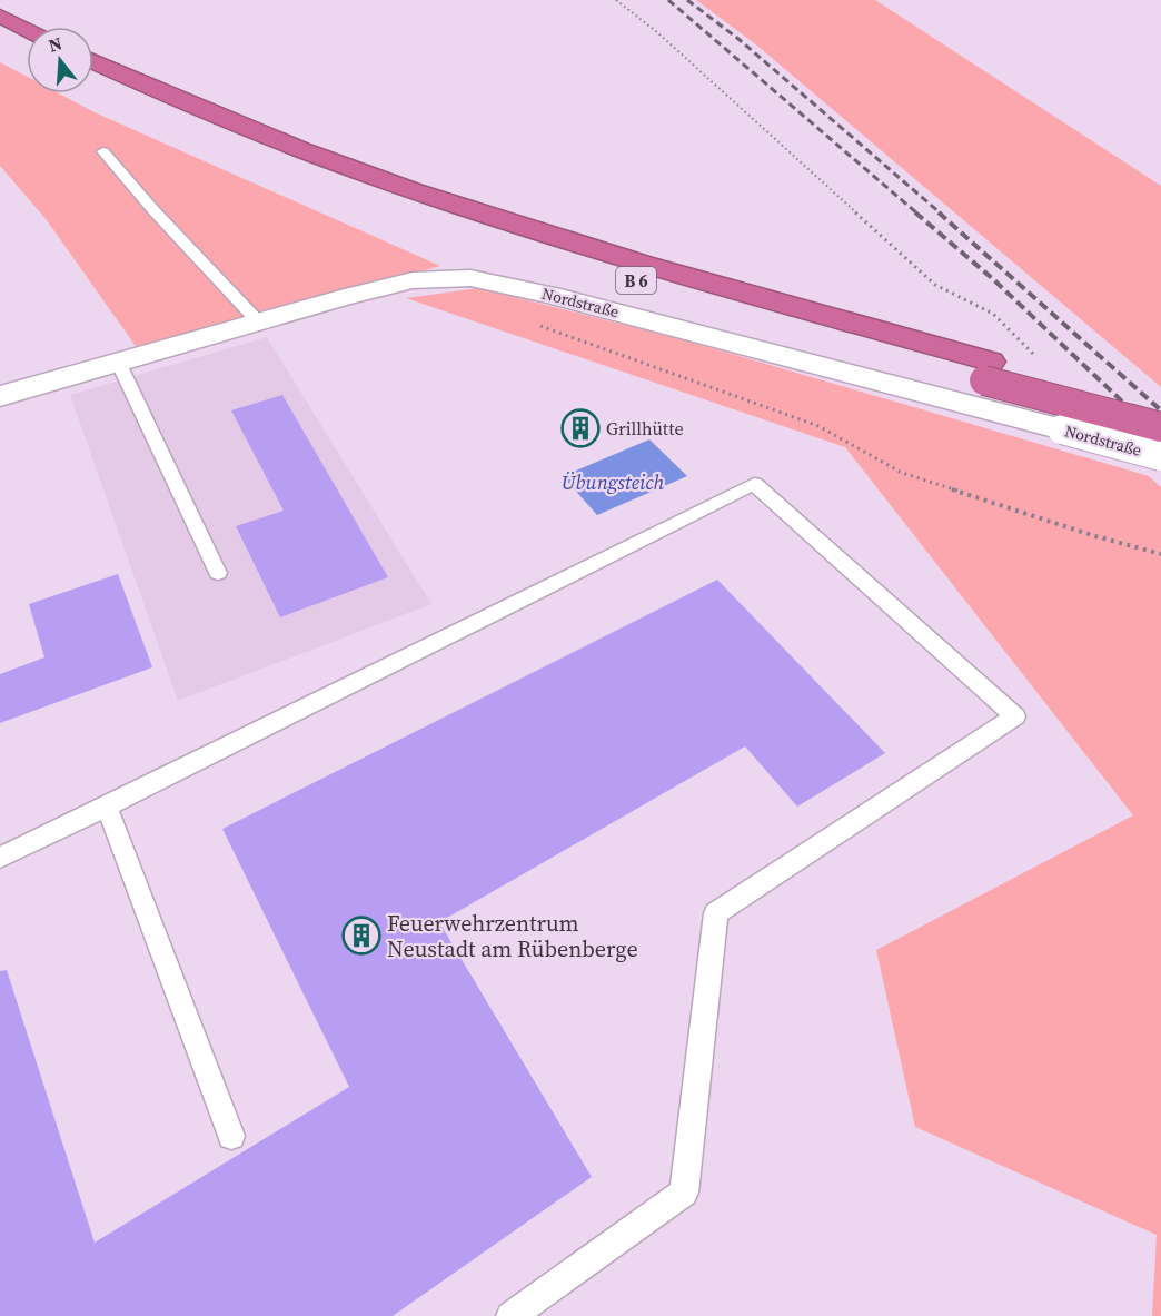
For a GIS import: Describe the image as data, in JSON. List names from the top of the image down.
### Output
{
  "streets": {
    "highway": ["B 6"],
    "street": ["Nordstraße"]
  },
  "water": ["Übungsteich"],
  "places": {
    "building": ["Grillhütte", "Feuerwehrzentrum Neustadt am Rübenberge"]
  },
  "north": "top"
}
